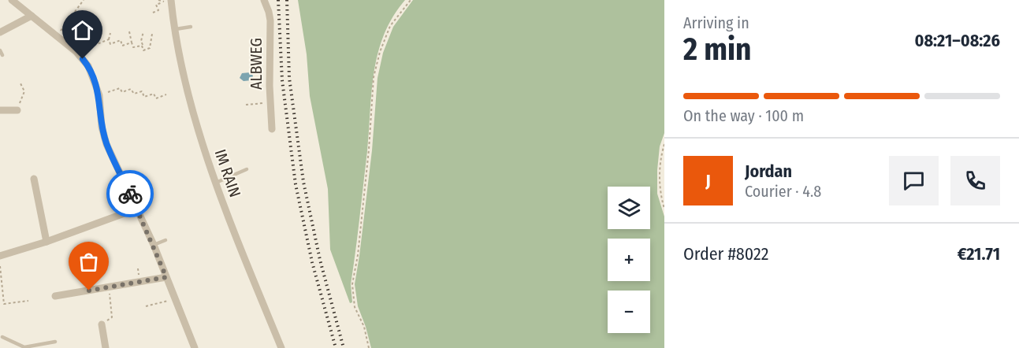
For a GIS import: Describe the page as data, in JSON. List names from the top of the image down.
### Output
{
  "streets": {
    "street": ["ALBWEG", "IM RAIN"]
  },
  "page": {
    "heading": ["2 min", "Arriving in", "08:21–08:26"],
    "panel": [
      "Jordan",
      "Courier · 4.8",
      "Order #8022",
      "€21.71"
    ],
    "bar": "On the way · 100 m",
    "round": "J",
    "map_buttons": ["+", "−"]
  }
}
